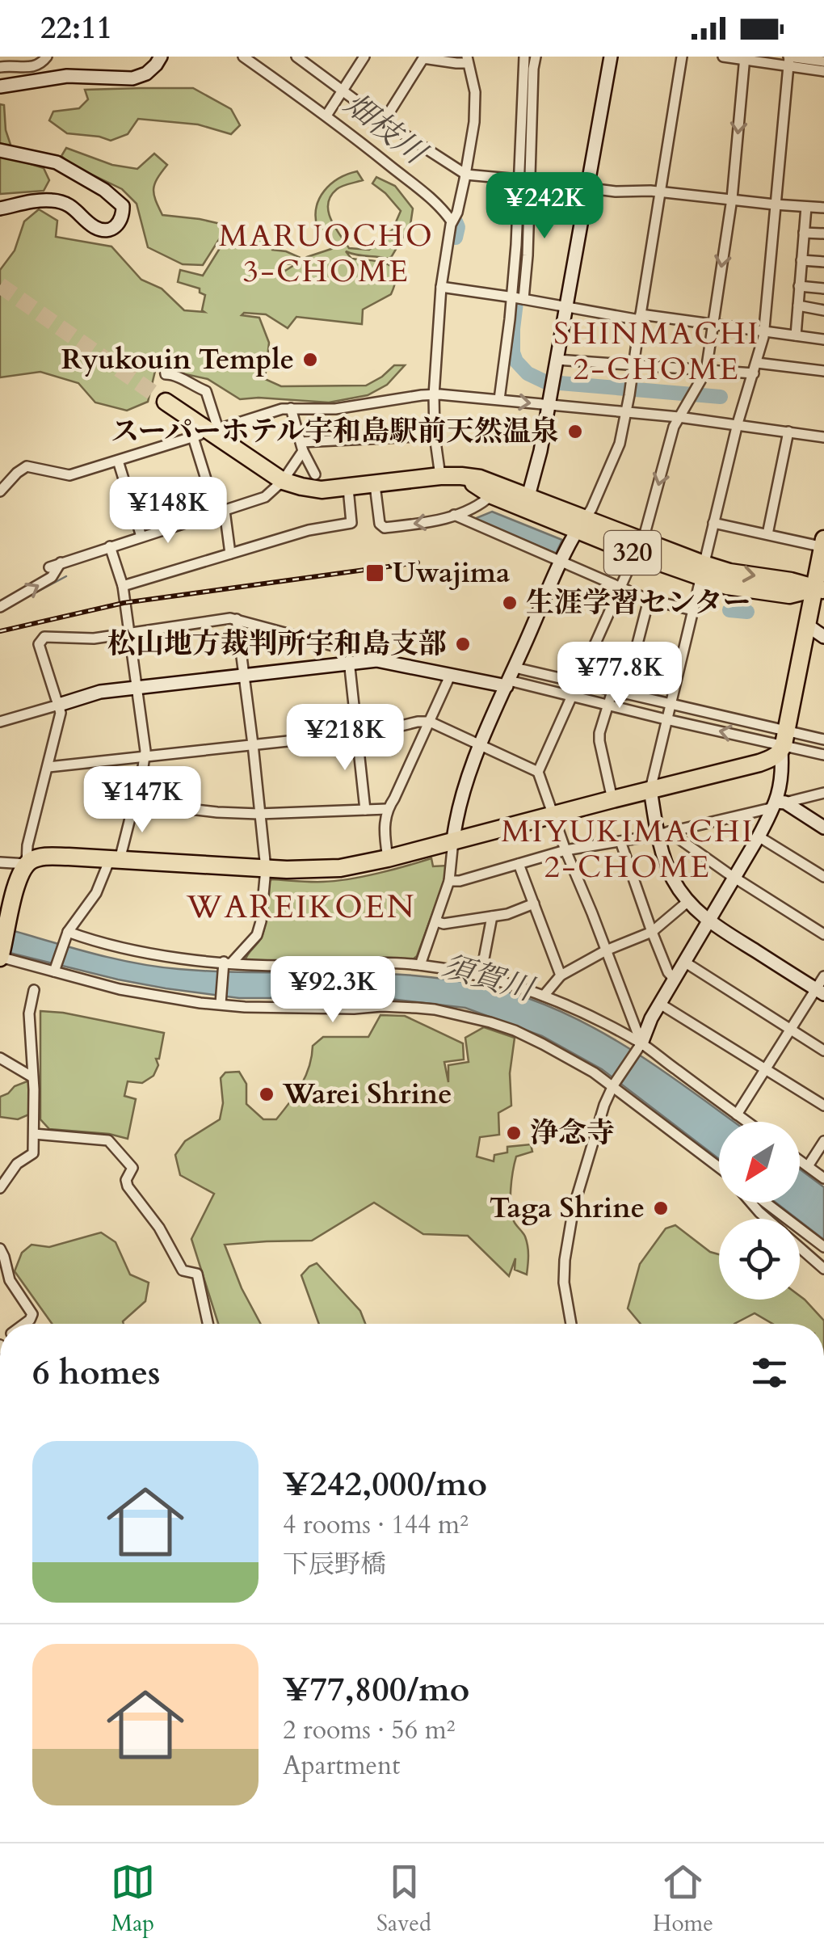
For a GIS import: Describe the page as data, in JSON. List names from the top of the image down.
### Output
{
  "streets": {
    "highway": ["320"]
  },
  "districts": [
    "MARUOCHO 3-CHOME",
    "SHINMACHI 2-CHOME",
    "MIYUKIMACHI 2-CHOME",
    "WAREIKOEN"
  ],
  "water": ["畑枝川", "須賀川"],
  "places": {
    "other": [
      "Ryukouin Temple",
      "スーパーホテル宇和島駅前天然温泉",
      "生涯学習センター",
      "松山地方裁判所宇和島支部",
      "Warei Shrine",
      "浄念寺",
      "Taga Shrine"
    ],
    "transit": ["Uwajima"]
  },
  "north": "bottom left",
  "page": {
    "status": "22:11",
    "price": [
      "¥242K",
      "¥148K",
      "¥77.8K",
      "¥218K",
      "¥147K",
      "¥92.3K"
    ],
    "heading": "6 homes",
    "list": [
      {
        "name": "¥242,000/mo",
        "note": "4 rooms · 144 m² · 下辰野橋"
      },
      {
        "name": "¥77,800/mo",
        "note": "2 rooms · 56 m² · Apartment"
      }
    ],
    "tabs": ["Map", "Saved", "Home"]
  }
}
